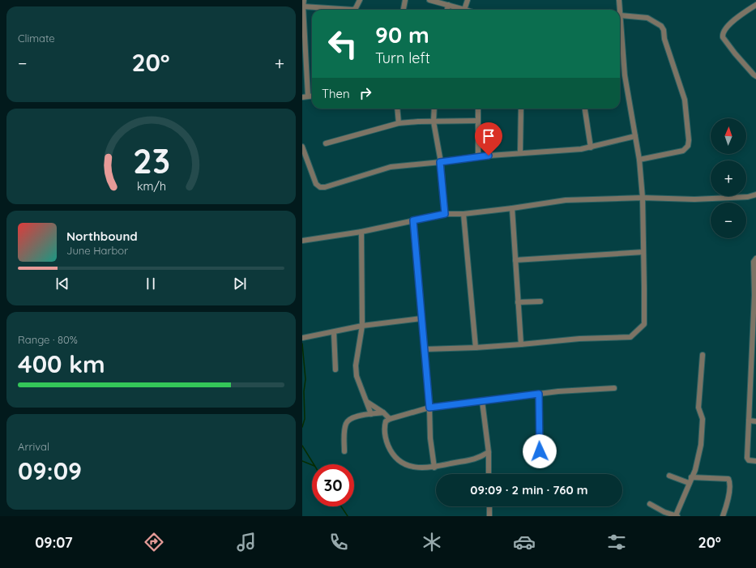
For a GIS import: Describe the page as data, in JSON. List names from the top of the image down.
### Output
{
  "north": "top",
  "page": {
    "tile": [
      "Climate",
      ["Range · 80%", "400 km"],
      ["Arrival", "09:09"]
    ],
    "turn": ["90 m", "Turn left"],
    "heat": ["−", "20°", "+"],
    "then": "Then",
    "map_buttons": ["+", "−"],
    "song": ["Northbound", "June Harbor"],
    "limit": "30",
    "trip": "09:09 · 2 min · 760 m",
    "tabs": ["09:07", "20°"],
    "gauge": ["23", "km/h"]
  }
}
